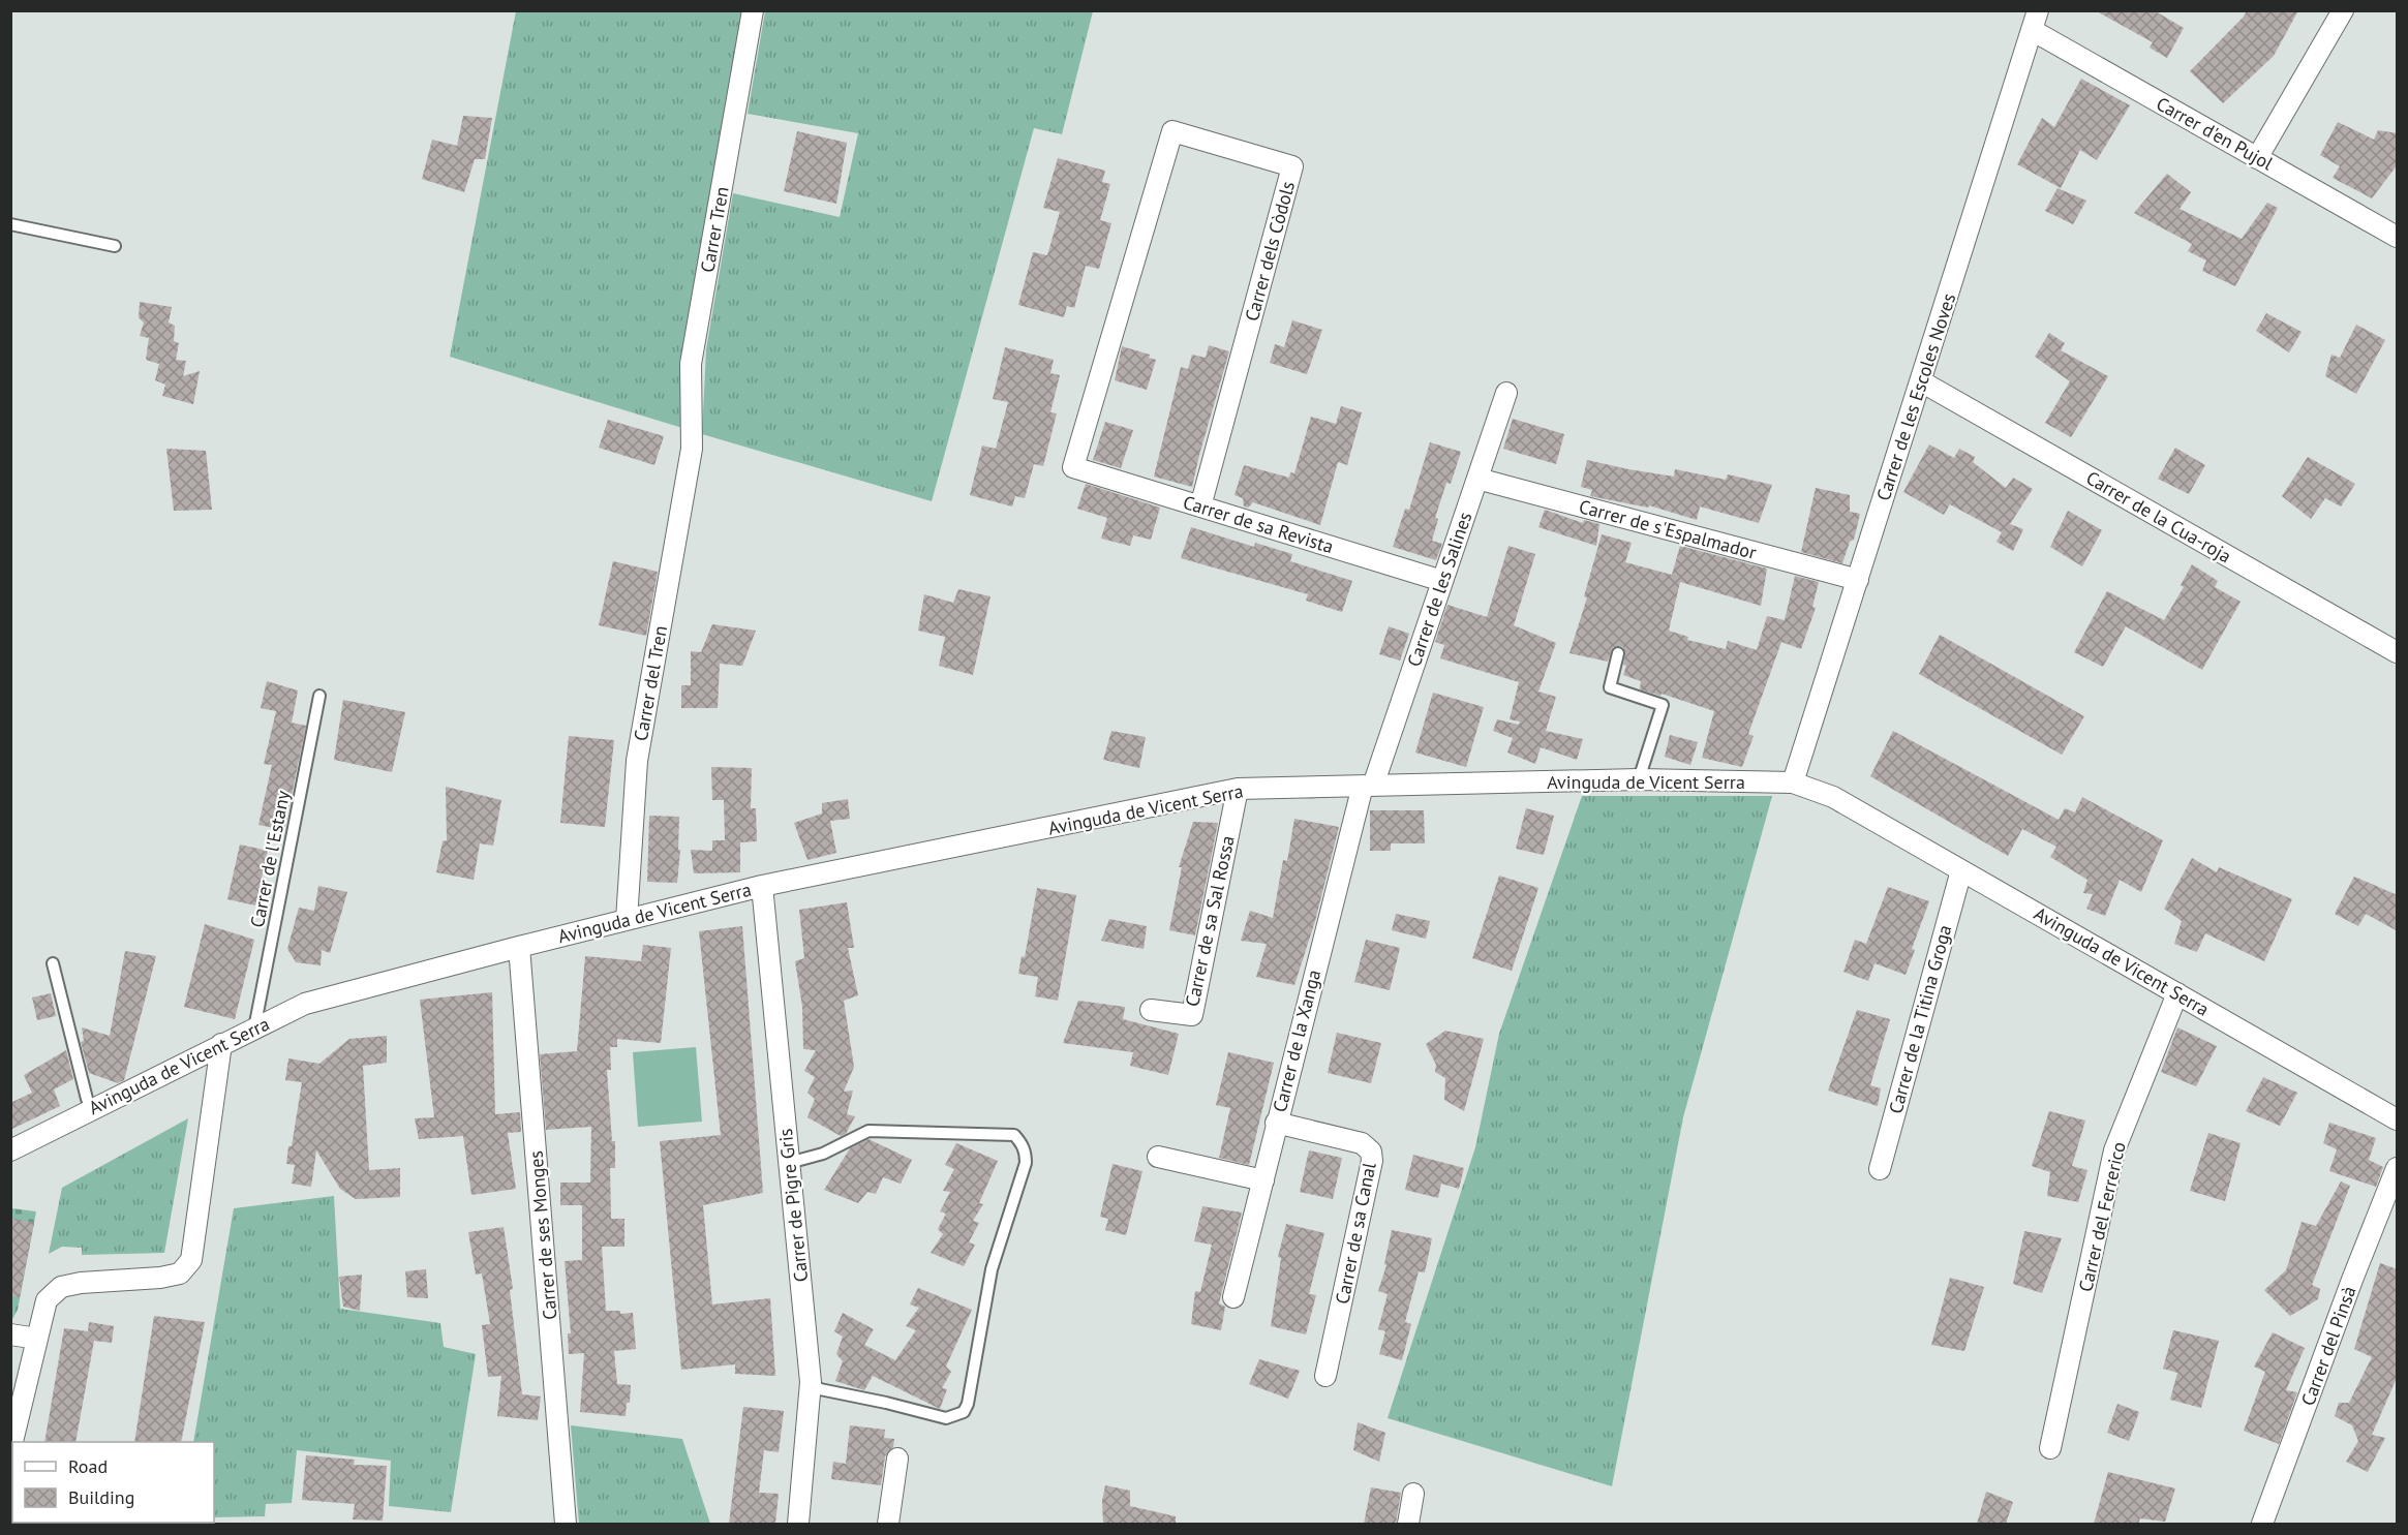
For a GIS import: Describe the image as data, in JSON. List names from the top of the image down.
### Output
{
  "streets": {
    "street": [
      "Carrer d'en Pujol",
      "Carrer Tren",
      "Carrer dels Còdols",
      "Carrer de les Escoles Noves",
      "Carrer de la Cua-roja",
      "Carrer de sa Revista",
      "Carrer de s'Espalmador",
      "Carrer de les Salines",
      "Carrer del Tren",
      "Avinguda de Vicent Serra",
      "Carrer de sa Sal Rossa",
      "Carrer de la Titina Groga",
      "Carrer de la Xanga",
      "Carrer de Pigre Gris",
      "Carrer del Ferrerico",
      "Carrer de sa Canal",
      "Carrer de ses Monges",
      "Carrer del Pinsà"
    ],
    "lane": ["Carrer de l'Estany"]
  },
  "crossings": [
    ["Carrer d'en Pujol", "Carrer de les Escoles Noves"],
    ["Carrer Tren", "Carrer del Tren"],
    ["Carrer dels Còdols", "Carrer de sa Revista"],
    ["Carrer de les Escoles Noves", "Carrer de la Cua-roja"],
    ["Carrer de les Escoles Noves", "Carrer de s'Espalmador"],
    ["Carrer de les Escoles Noves", "Avinguda de Vicent Serra"],
    ["Carrer de sa Revista", "Carrer de les Salines"],
    ["Carrer de s'Espalmador", "Carrer de les Salines"],
    ["Carrer de les Salines", "Avinguda de Vicent Serra"],
    ["Carrer de les Salines", "Carrer de la Xanga"],
    ["Carrer del Tren", "Avinguda de Vicent Serra"],
    ["Avinguda de Vicent Serra", "Carrer de l'Estany"],
    ["Avinguda de Vicent Serra", "Carrer de sa Sal Rossa"],
    ["Avinguda de Vicent Serra", "Carrer de la Titina Groga"],
    ["Avinguda de Vicent Serra", "Carrer de la Xanga"],
    ["Avinguda de Vicent Serra", "Carrer de Pigre Gris"],
    ["Avinguda de Vicent Serra", "Carrer del Ferrerico"],
    ["Avinguda de Vicent Serra", "Carrer de ses Monges"],
    ["Carrer de la Xanga", "Carrer de sa Canal"]
  ],
  "legend": ["Road", "Building"]
}
